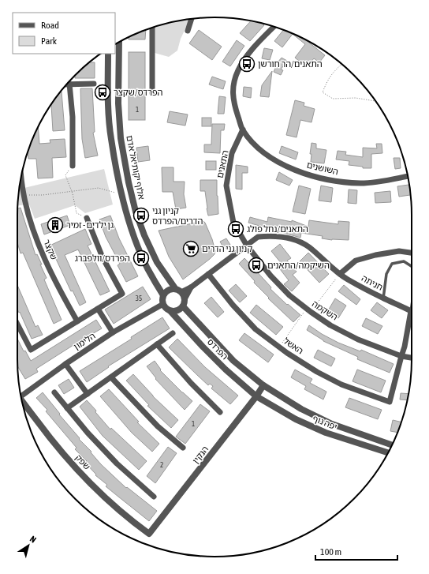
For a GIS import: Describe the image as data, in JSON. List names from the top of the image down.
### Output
{
  "streets": {
    "street": [
      "התאנים",
      "אלוף יקותיאל אדם",
      "השושנים",
      "שקצר",
      "חניתה",
      "השקמה",
      "הלימון",
      "האשל",
      "הפרדס",
      "יפה נוף",
      "הנקין",
      "שפק"
    ]
  },
  "crossings": [
    ["התאנים", "השושנים"],
    ["התאנים", "חניתה"],
    ["התאנים", "השקמה"],
    ["אלוף יקותיאל אדם", "הלימון"],
    ["אלוף יקותיאל אדם", "הפרדס"],
    ["חניתה", "השקמה"],
    ["חניתה", "האשל"],
    ["השקמה", "האשל"],
    ["הלימון", "הפרדס"],
    ["הפרדס", "יפה נוף"],
    ["הפרדס", "הנקין"],
    ["יפה נוף", "הנקין"],
    ["הנקין", "שפק"]
  ],
  "places": {
    "bus stop": [
      "התאנים/הר חורשן",
      "הפרדס/שקצר",
      "קניון גני הדרים/הפרדס",
      "התאנים/נחל פולג",
      "הפרדס/וולפברג",
      "השיקמה/התאנים"
    ],
    "building": ["גן ילדים - זמיר"],
    "supermarket": ["קניון גני הדרים"]
  },
  "house_numbers": [
    "1",
    "35",
    "1",
    "2"
  ],
  "legend": ["Road", "Park"],
  "scale_bar": "100 m",
  "north": "top right"
}
